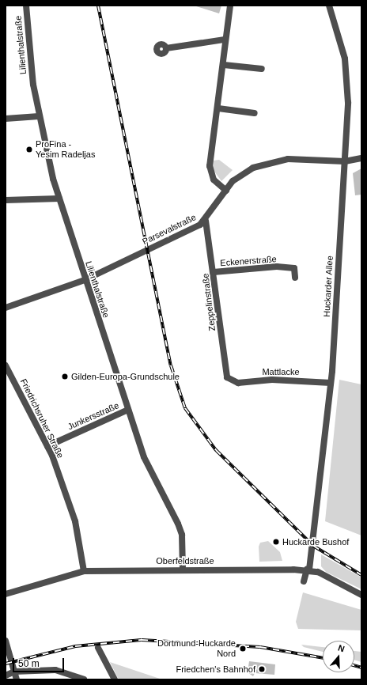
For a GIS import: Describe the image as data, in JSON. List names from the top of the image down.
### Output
{
  "streets": {
    "street": [
      "Lilienthalstraße",
      "Parsevalstraße",
      "Eckenerstraße",
      "Huckarder Allee",
      "Zeppelinstraße",
      "Mattlacke",
      "Junkersstraße",
      "Friedrichsruher Straße",
      "Oberfeldstraße"
    ]
  },
  "crossings": [
    ["Lilienthalstraße", "Parsevalstraße"],
    ["Lilienthalstraße", "Junkersstraße"],
    ["Lilienthalstraße", "Oberfeldstraße"],
    ["Parsevalstraße", "Huckarder Allee"],
    ["Parsevalstraße", "Zeppelinstraße"],
    ["Eckenerstraße", "Zeppelinstraße"],
    ["Huckarder Allee", "Mattlacke"],
    ["Huckarder Allee", "Oberfeldstraße"],
    ["Zeppelinstraße", "Mattlacke"],
    ["Junkersstraße", "Friedrichsruher Straße"],
    ["Friedrichsruher Straße", "Oberfeldstraße"]
  ],
  "places": [
    "ProFina - Yesim Radeljas",
    "Gilden-Europa-Grundschule",
    "Huckarde Bushof",
    "Dortmund-Huckarde Nord",
    "Friedchen's Bahnhof"
  ],
  "scale_bar": "50 m",
  "north": "top"
}
